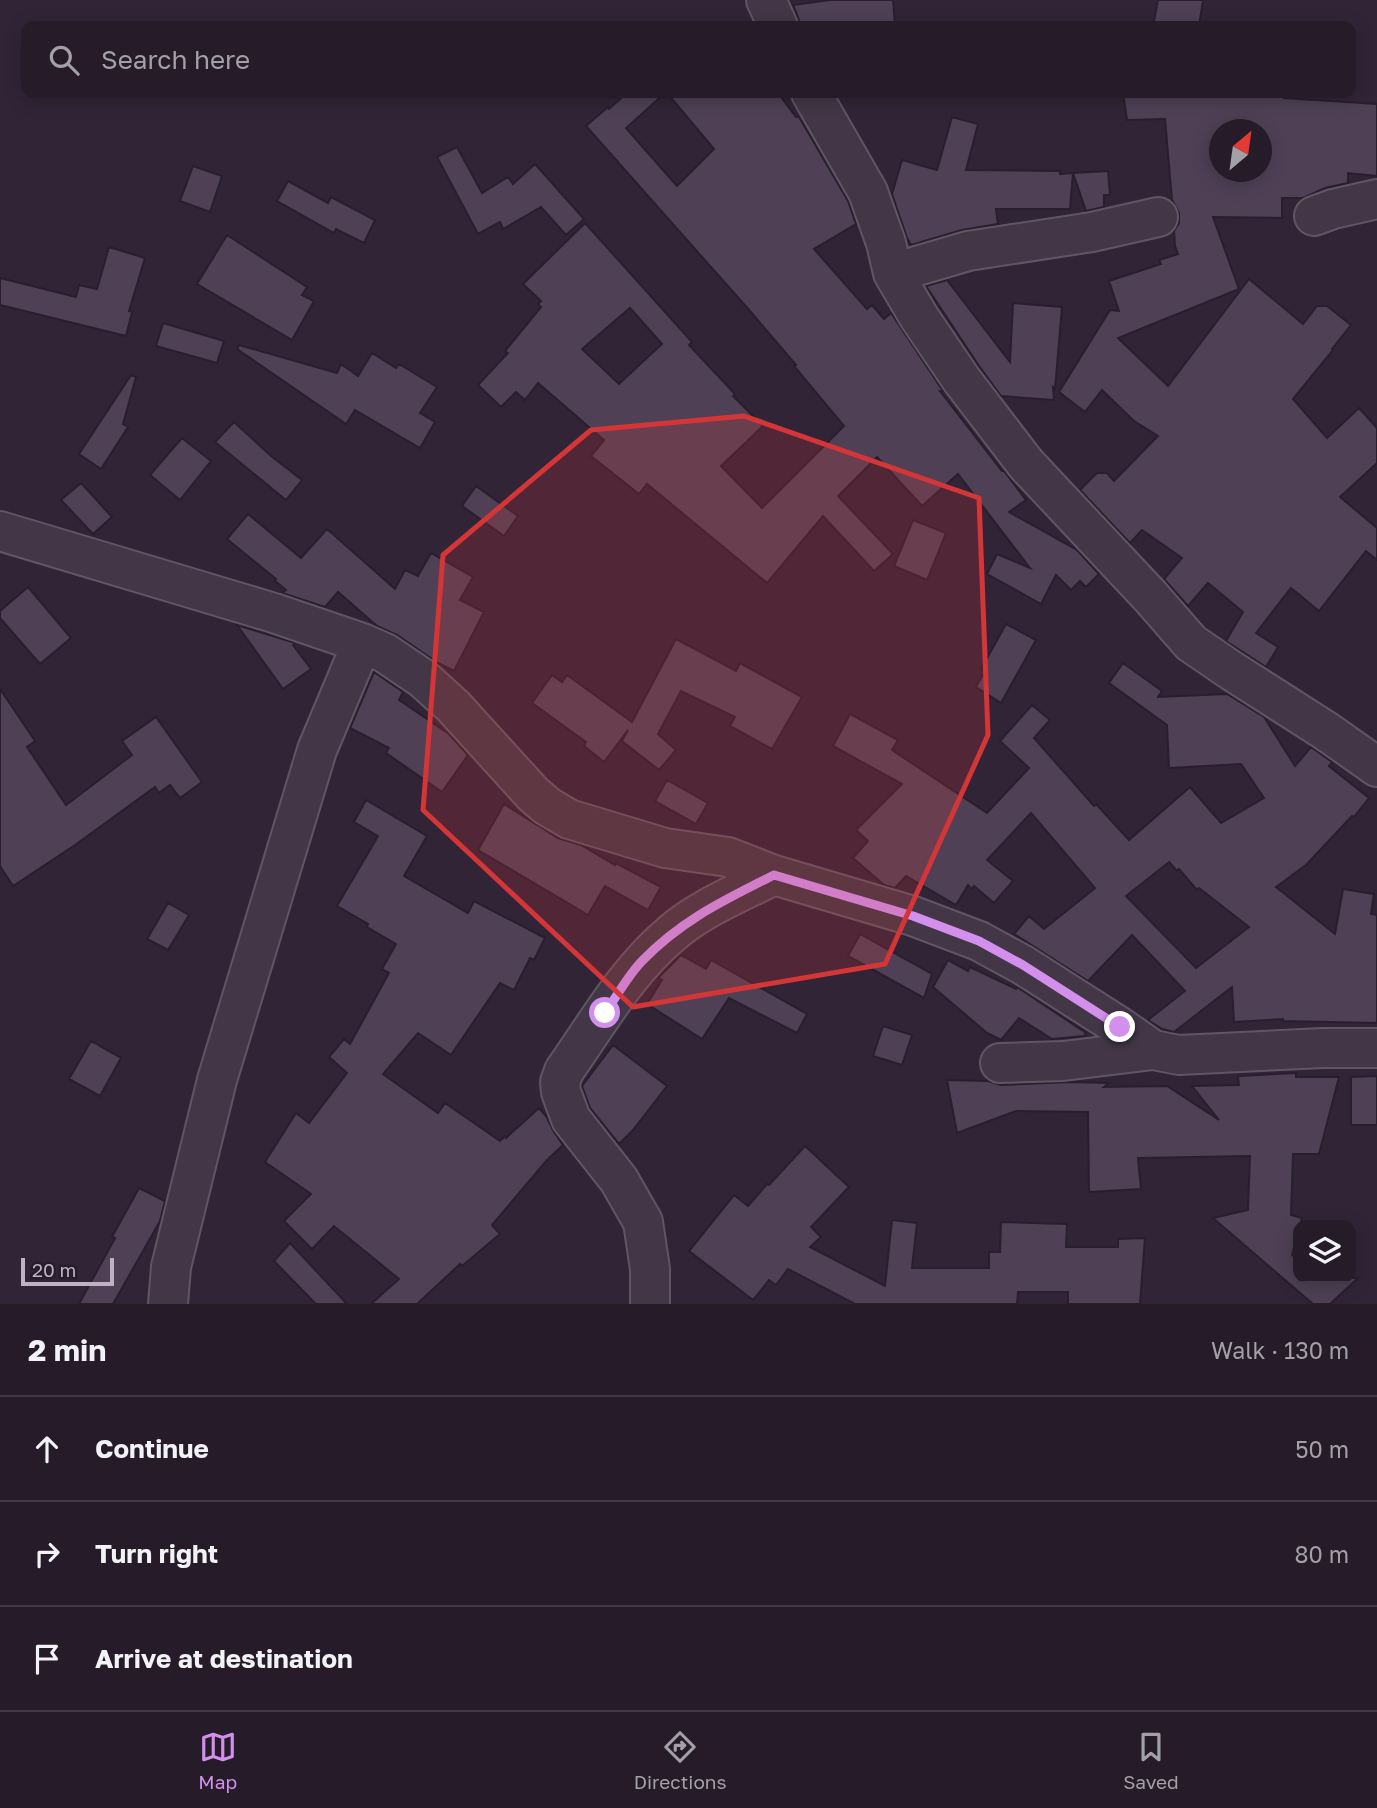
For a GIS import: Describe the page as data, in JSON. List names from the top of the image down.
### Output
{
  "scale_bar": "20 m",
  "north": "top right",
  "page": {
    "search": "Search here",
    "scale": "20 m",
    "heading": ["2 min", "Walk · 130 m"],
    "list": [
      ["Continue", "50 m"],
      ["Turn right", "80 m"],
      "Arrive at destination"
    ],
    "nav": ["Map", "Directions", "Saved"]
  }
}
